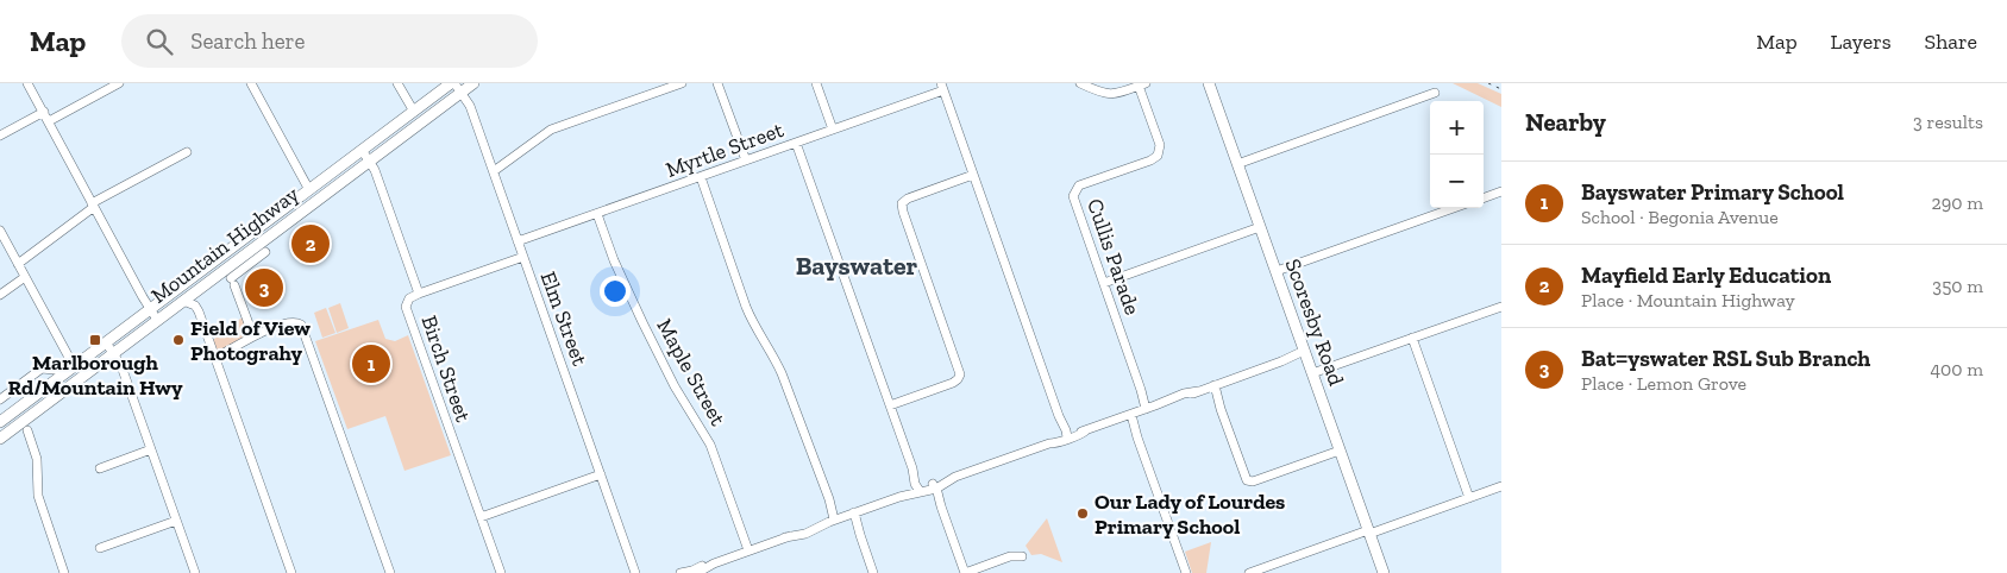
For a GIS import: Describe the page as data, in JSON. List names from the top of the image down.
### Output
{
  "streets": {
    "main road": ["Mountain Highway", "Scoresby Road"],
    "street": [
      "Myrtle Street",
      "Cullis Parade",
      "Elm Street",
      "Birch Street",
      "Maple Street"
    ]
  },
  "crossings": [
    ["Myrtle Street", "Elm Street"],
    ["Myrtle Street", "Maple Street"],
    ["Mountain Highway", "Elm Street"],
    ["Mountain Highway", "Birch Street"]
  ],
  "districts": ["Bayswater"],
  "places": {
    "transit": ["Marlborough Rd/Mountain Hwy"],
    "other": ["Field of View Photograhy", "Our Lady of Lourdes Primary School"]
  },
  "page": {
    "header": "Map",
    "search": "Search here",
    "nav": ["Map", "Layers", "Share"],
    "heading": ["Nearby", "3 results"],
    "map_buttons": ["+", "−"],
    "list": [
      {
        "mark": "1",
        "name": "Bayswater Primary School",
        "note": "School · Begonia Avenue",
        "value": "290 m"
      },
      {
        "mark": "2",
        "name": "Mayfield Early Education",
        "note": "Place · Mountain Highway",
        "value": "350 m"
      },
      {
        "mark": "3",
        "name": "Bat=yswater RSL Sub Branch",
        "note": "Place · Lemon Grove",
        "value": "400 m"
      }
    ],
    "pins": ["2", "3", "1"]
  }
}
